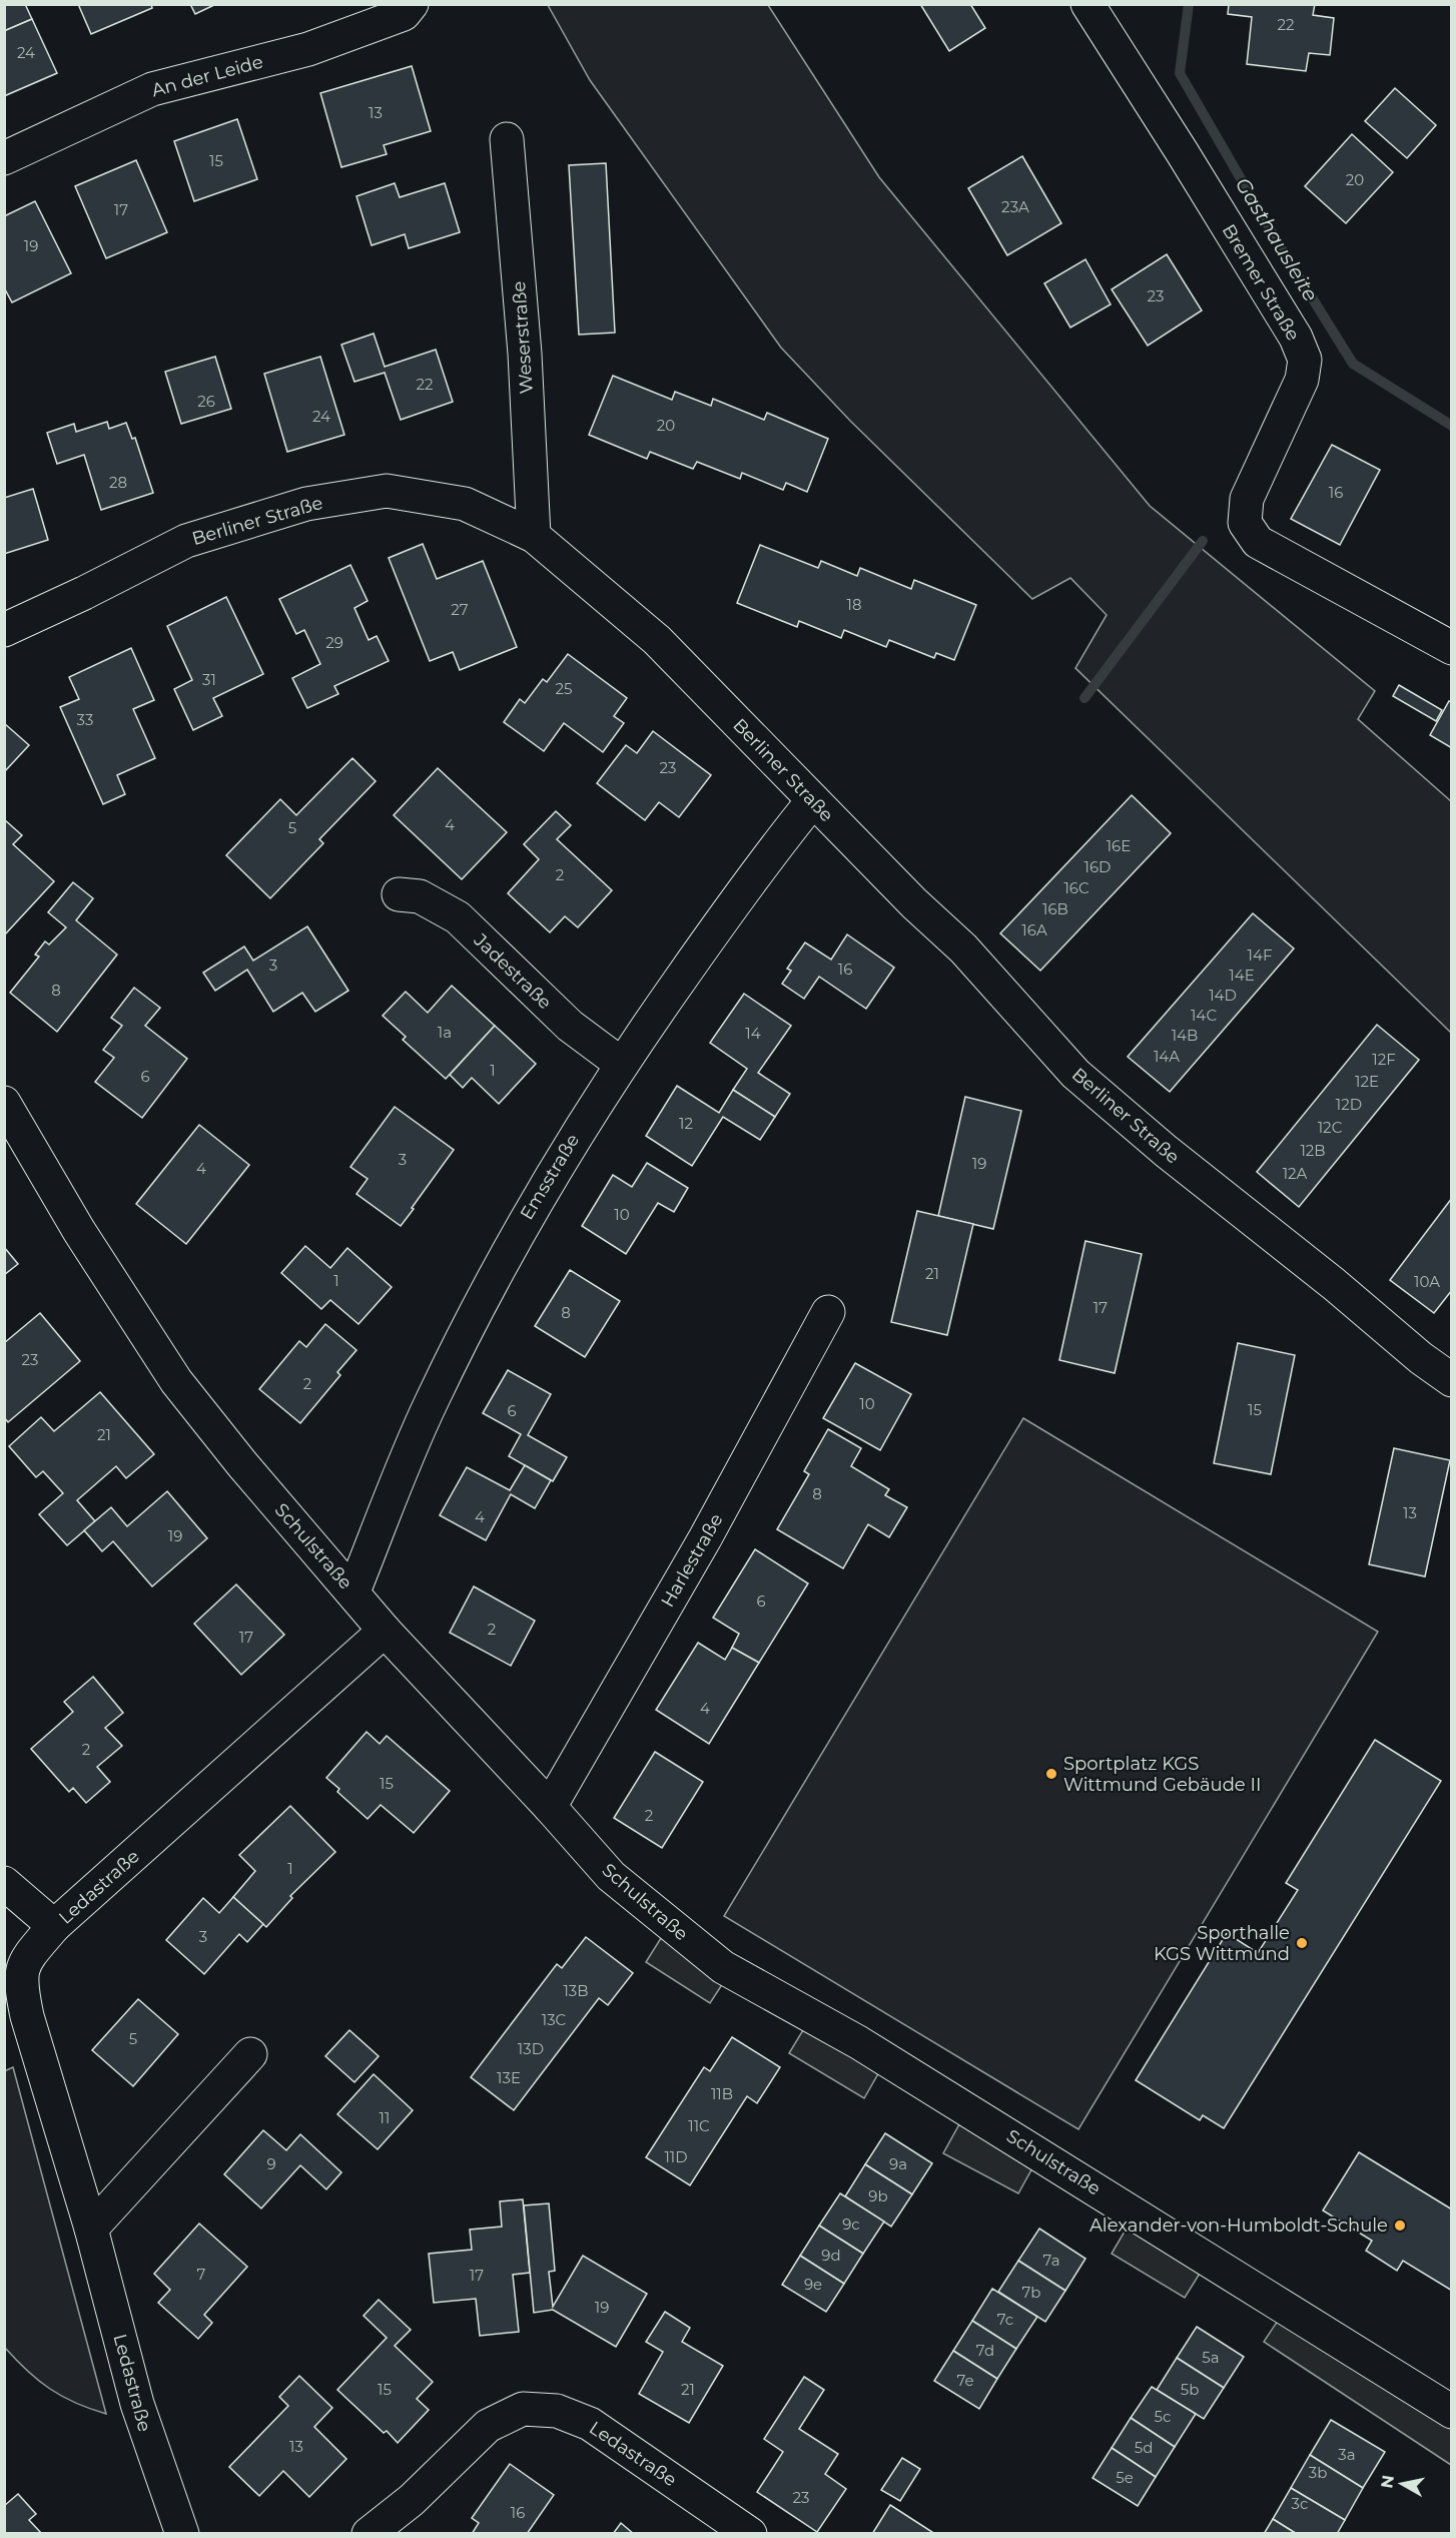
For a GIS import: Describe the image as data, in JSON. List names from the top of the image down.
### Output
{
  "streets": {
    "street": [
      "An der Leide",
      "Bremer Straße",
      "Weserstraße",
      "Berliner Straße",
      "Jadestraße",
      "Emsstraße",
      "Schulstraße",
      "Harlestraße",
      "Ledastraße"
    ]
  },
  "crossings": [
    ["Weserstraße", "Berliner Straße"],
    ["Berliner Straße", "Emsstraße"],
    ["Jadestraße", "Emsstraße"],
    ["Emsstraße", "Schulstraße"],
    ["Schulstraße", "Harlestraße"],
    ["Schulstraße", "Ledastraße"]
  ],
  "water": ["Gasthausleite"],
  "places": ["Sportplatz KGS Wittmund Gebäude II", "Sporthalle KGS Wittmund", "Alexander-von-Humboldt-Schule"],
  "house_numbers": [
    "22",
    "24",
    "13",
    "15",
    "20",
    "23A",
    "17",
    "19",
    "23",
    "22",
    "26",
    "24",
    "20",
    "28",
    "16",
    "18",
    "27",
    "29",
    "31",
    "25",
    "33",
    "23",
    "4",
    "5",
    "16E",
    "16D",
    "2",
    "16C",
    "16B",
    "16A",
    "14F",
    "3",
    "16",
    "14E",
    "8",
    "14D",
    "14C",
    "1a",
    "14",
    "14B",
    "14A",
    "12F",
    "1",
    "6",
    "12E",
    "12D",
    "12",
    "12C",
    "12B",
    "3",
    "19",
    "4",
    "12A",
    "10",
    "21",
    "1",
    "10A",
    "17",
    "8",
    "23",
    "2",
    "10",
    "15",
    "6",
    "21",
    "8",
    "13",
    "4",
    "19",
    "6",
    "2",
    "17",
    "4",
    "2",
    "15",
    "2",
    "1",
    "3",
    "13B",
    "13C",
    "5",
    "13D",
    "13E",
    "11B",
    "11",
    "11C",
    "11D",
    "9",
    "9a",
    "9b",
    "9c",
    "9d",
    "7a",
    "7",
    "17",
    "9e",
    "7b",
    "19",
    "7c",
    "7d",
    "5a",
    "7e",
    "15",
    "21",
    "5b",
    "5c",
    "13",
    "5d",
    "3a",
    "3b",
    "5e",
    "23",
    "3c",
    "16"
  ],
  "north": "left"
}
